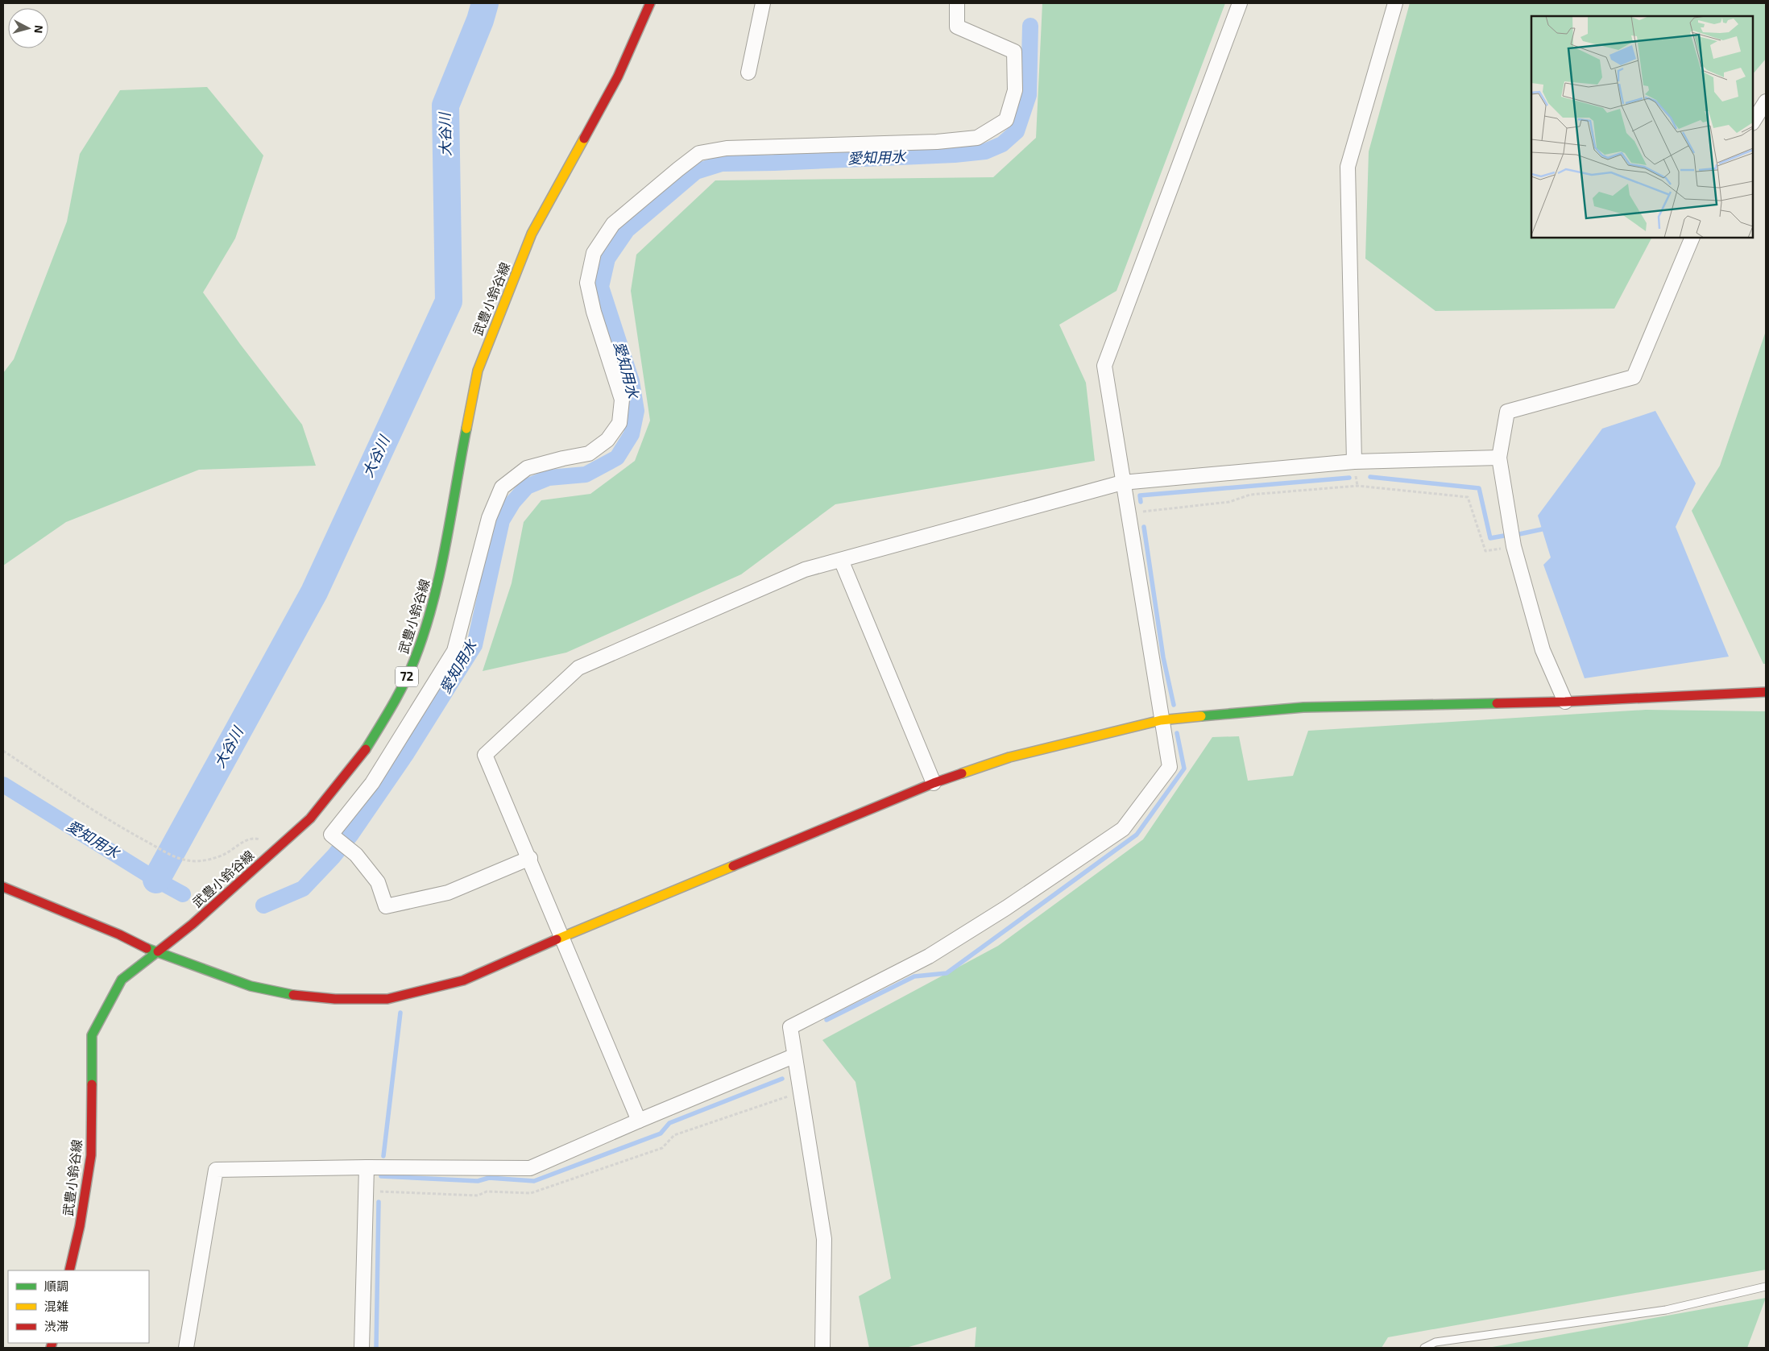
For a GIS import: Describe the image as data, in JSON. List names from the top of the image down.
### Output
{
  "streets": {
    "street": ["武豊小鈴谷線", "72"]
  },
  "water": ["大谷川", "愛知用水"],
  "legend": ["順調", "混雑", "渋滞"],
  "north": "right"
}
